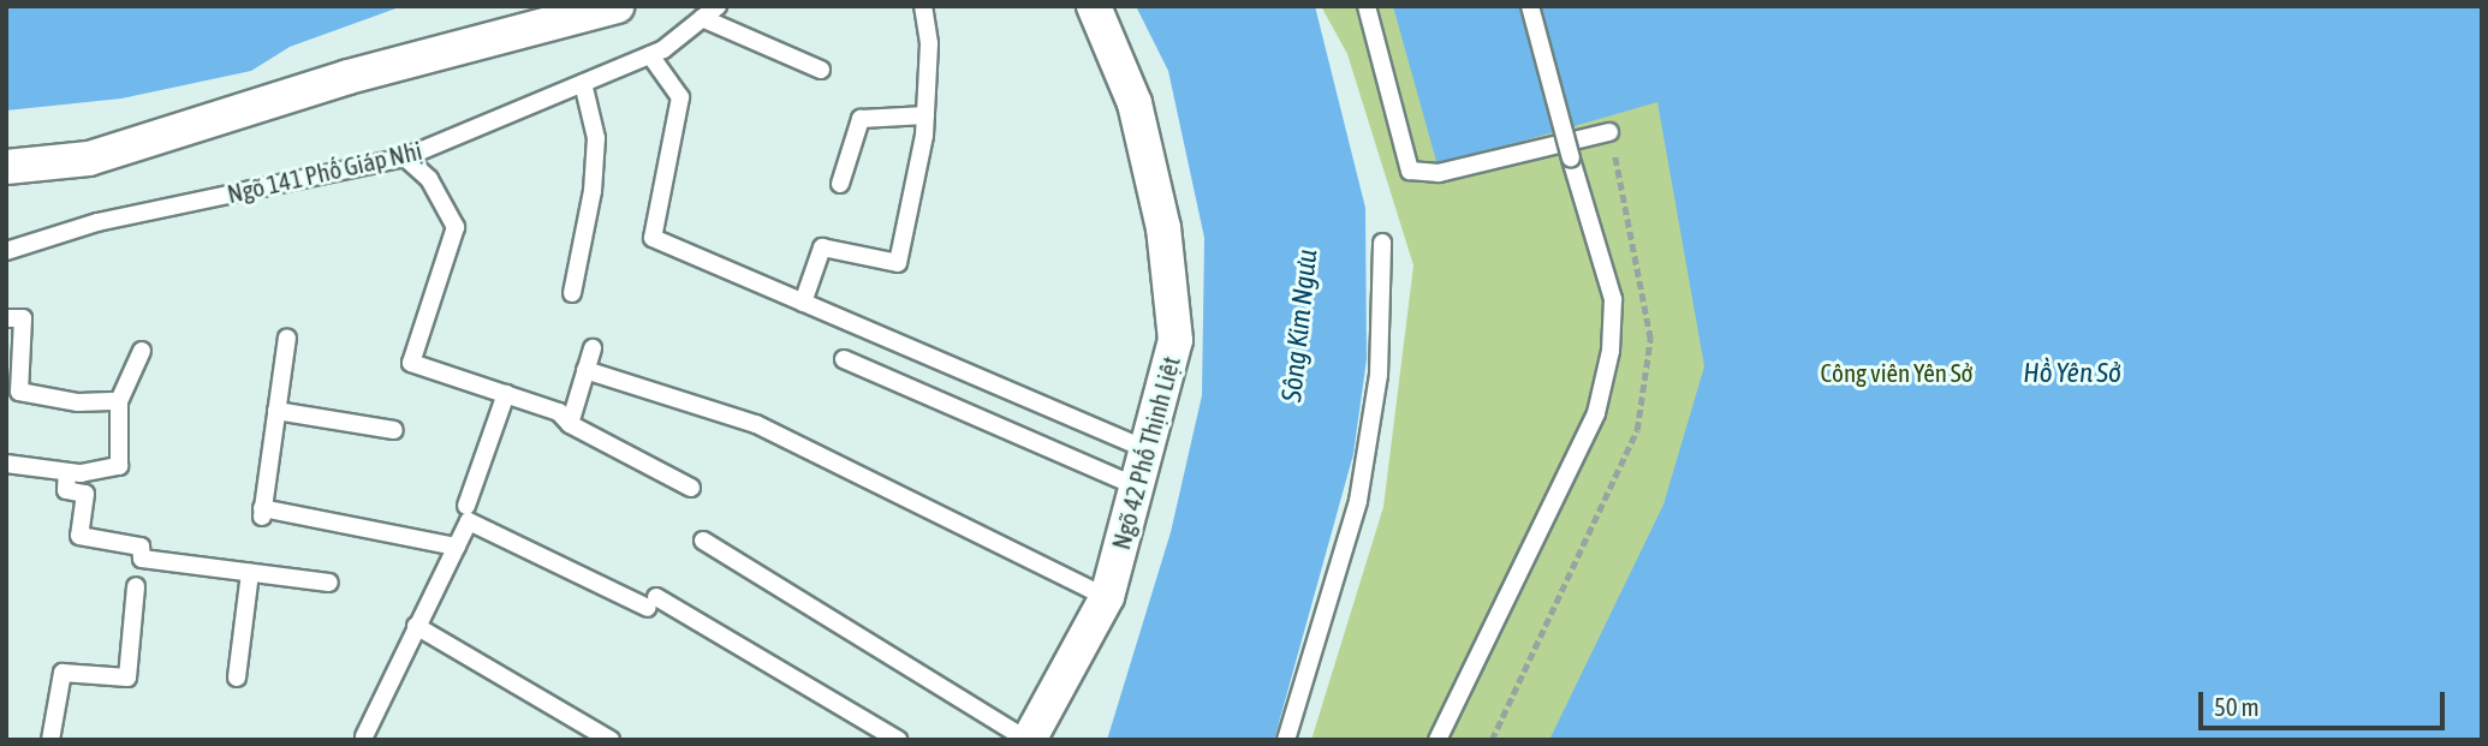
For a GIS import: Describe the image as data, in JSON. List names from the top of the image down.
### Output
{
  "streets": {
    "street": ["Ngõ 42 Phố Thịnh Liệt"],
    "lane": ["Ngõ 141 Phố Giáp Nhị"]
  },
  "water": ["Sông Kim Ngưu", "Hồ Yên Sở"],
  "parks": ["Công viên Yên Sở"],
  "scale_bar": "50 m"
}
